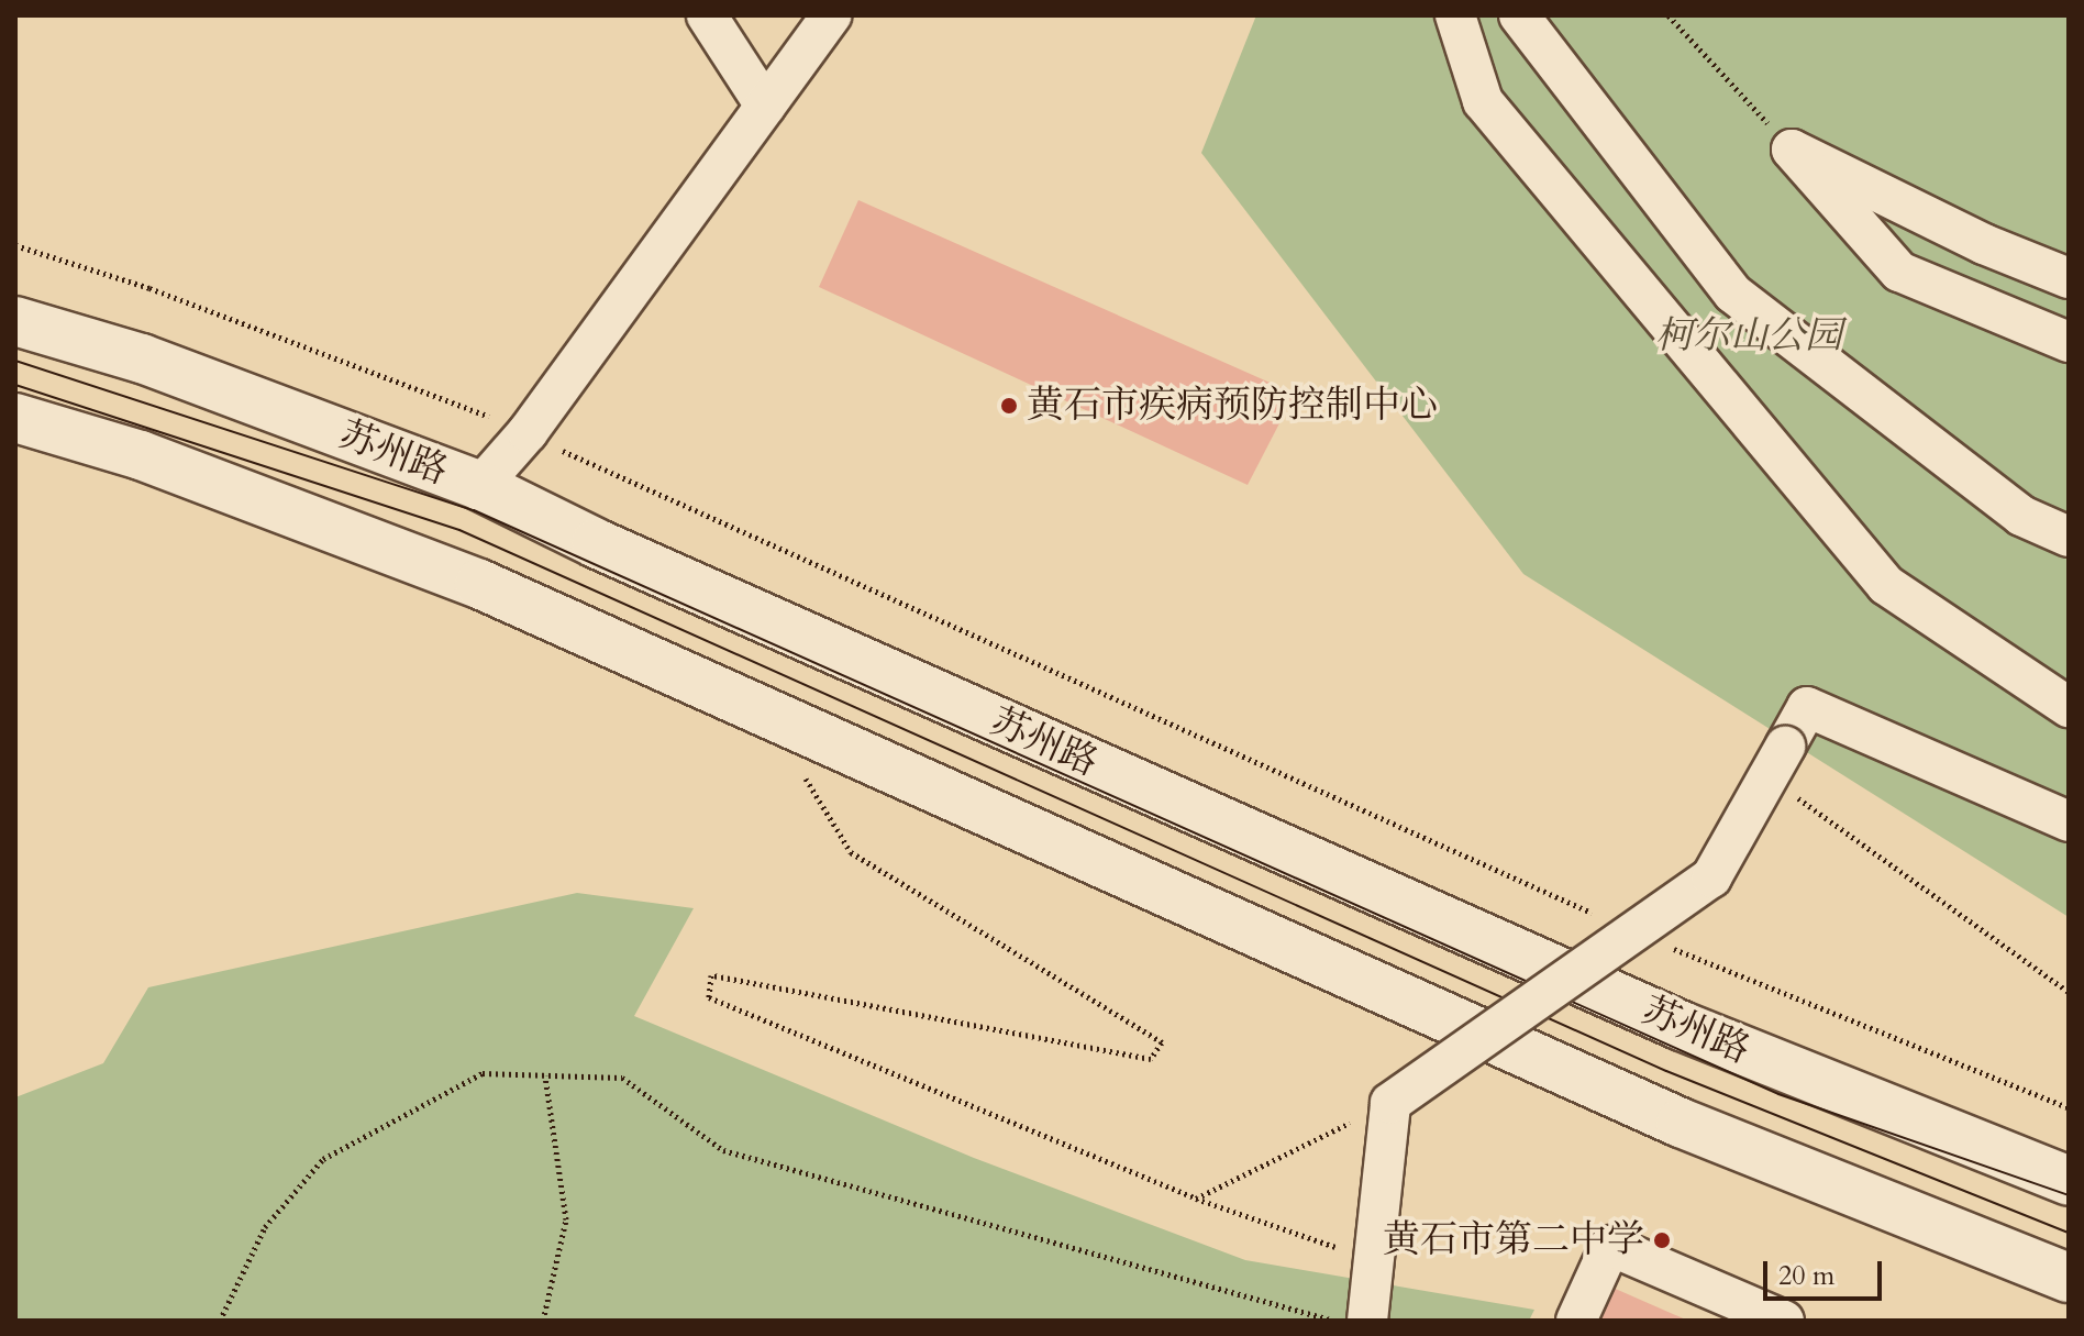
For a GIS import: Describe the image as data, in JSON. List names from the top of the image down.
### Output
{
  "streets": {
    "main road": ["苏州路"]
  },
  "parks": ["柯尔山公园"],
  "places": ["黄石市疾病预防控制中心", "黄石市第二中学"],
  "scale_bar": "20 m"
}
